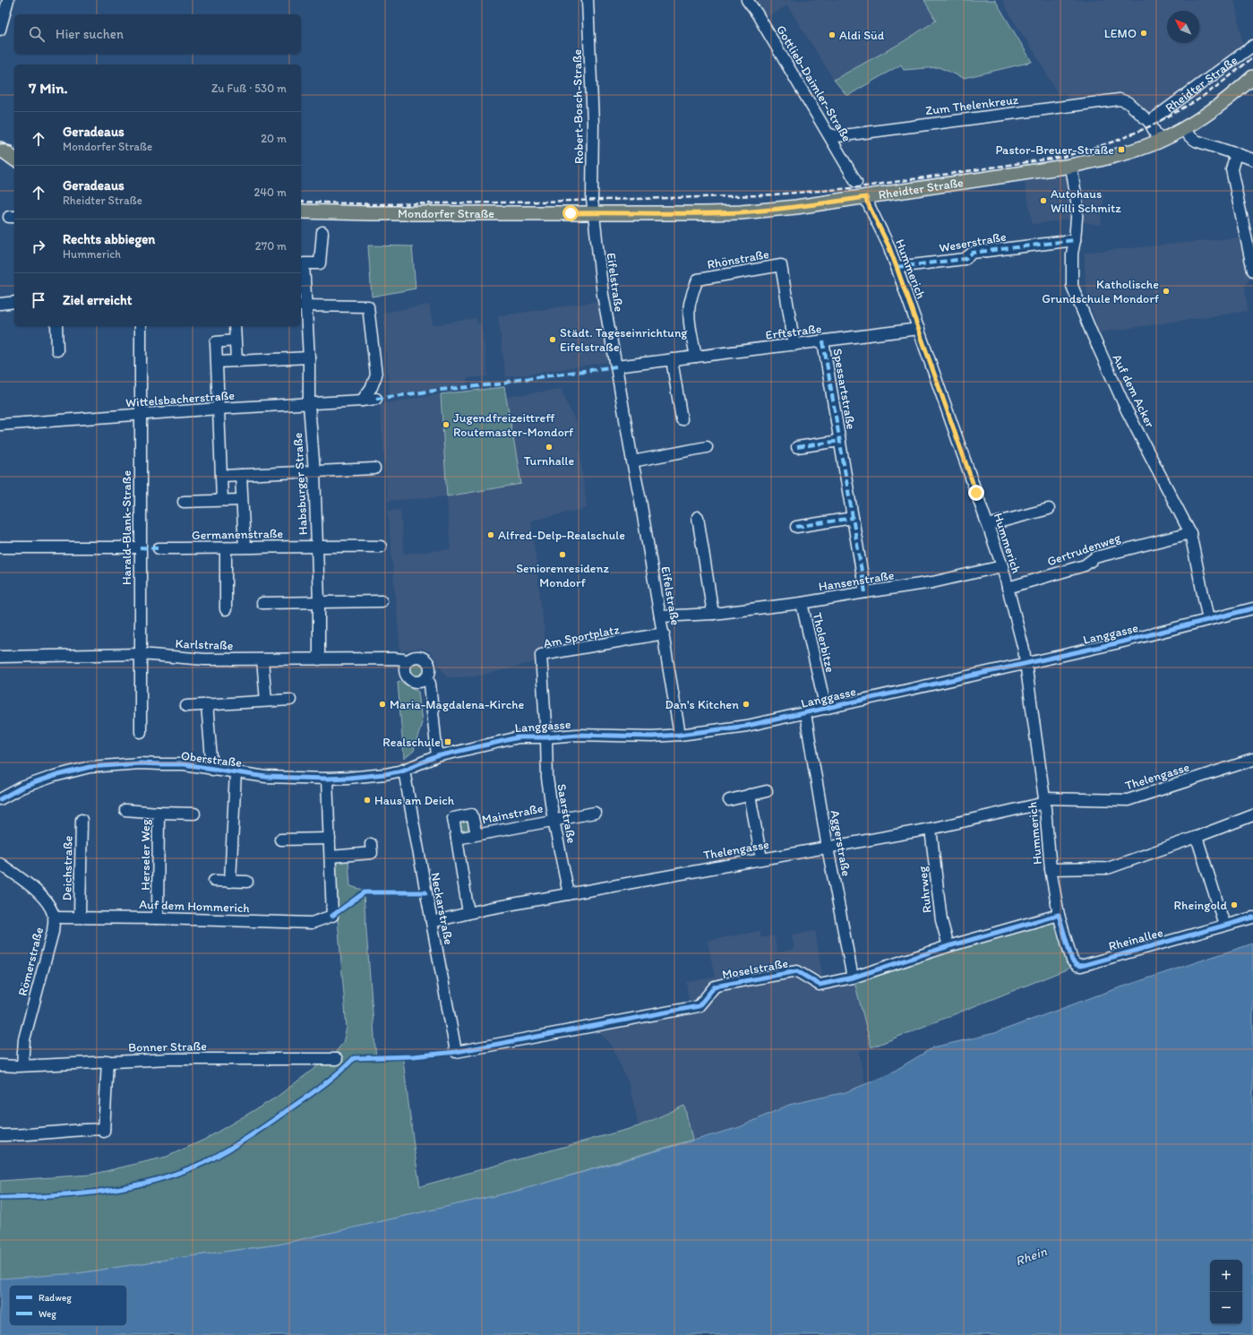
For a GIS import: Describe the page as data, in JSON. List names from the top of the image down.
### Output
{
  "streets": {
    "main road": ["Rheidter Straße", "Mondorfer Straße"],
    "street": [
      "Gottlieb-Daimler-Straße",
      "Zum Thelenkreuz",
      "Robert-Bosch-Straße",
      "Weserstraße",
      "Rhönstraße",
      "Hummerich",
      "Eifelstraße",
      "Erftstraße",
      "Spessartstraße",
      "Auf dem Acker",
      "Wittelsbacherstraße",
      "Habsburger Straße",
      "Harald-Blank-Straße",
      "Germanenstraße",
      "Gertrudenweg",
      "Hansenstraße",
      "Langgasse",
      "Am Sportplatz",
      "Tholerbitze",
      "Karlstraße",
      "Oberstraße",
      "Thelengasse",
      "Mainstraße",
      "Saarstraße",
      "Aggerstraße",
      "Herseler Weg",
      "Deichstraße",
      "Ruhrweg",
      "Auf dem Hommerich",
      "Neckarstraße",
      "Rheinallee",
      "Römerstraße",
      "Moselstraße",
      "Bonner Straße"
    ]
  },
  "crossings": [
    ["Gottlieb-Daimler-Straße", "Zum Thelenkreuz"],
    ["Rheidter Straße", "Zum Thelenkreuz"],
    ["Rheidter Straße", "Robert-Bosch-Straße"],
    ["Rheidter Straße", "Mondorfer Straße"],
    ["Rheidter Straße", "Hummerich"],
    ["Rheidter Straße", "Eifelstraße"],
    ["Rheidter Straße", "Auf dem Acker"],
    ["Robert-Bosch-Straße", "Mondorfer Straße"],
    ["Robert-Bosch-Straße", "Eifelstraße"],
    ["Mondorfer Straße", "Eifelstraße"],
    ["Weserstraße", "Hummerich"],
    ["Weserstraße", "Auf dem Acker"],
    ["Rhönstraße", "Erftstraße"],
    ["Hummerich", "Erftstraße"],
    ["Hummerich", "Gertrudenweg"],
    ["Hummerich", "Hansenstraße"],
    ["Hummerich", "Langgasse"],
    ["Hummerich", "Thelengasse"],
    ["Hummerich", "Rheinallee"],
    ["Hummerich", "Moselstraße"],
    ["Eifelstraße", "Erftstraße"],
    ["Eifelstraße", "Hansenstraße"],
    ["Eifelstraße", "Langgasse"],
    ["Eifelstraße", "Am Sportplatz"],
    ["Erftstraße", "Spessartstraße"],
    ["Spessartstraße", "Hansenstraße"],
    ["Auf dem Acker", "Gertrudenweg"],
    ["Auf dem Acker", "Langgasse"],
    ["Wittelsbacherstraße", "Habsburger Straße"],
    ["Wittelsbacherstraße", "Harald-Blank-Straße"],
    ["Habsburger Straße", "Germanenstraße"],
    ["Habsburger Straße", "Karlstraße"],
    ["Harald-Blank-Straße", "Karlstraße"],
    ["Hansenstraße", "Tholerbitze"],
    ["Langgasse", "Am Sportplatz"],
    ["Langgasse", "Tholerbitze"],
    ["Langgasse", "Karlstraße"],
    ["Langgasse", "Oberstraße"],
    ["Langgasse", "Saarstraße"],
    ["Langgasse", "Aggerstraße"],
    ["Langgasse", "Neckarstraße"],
    ["Am Sportplatz", "Saarstraße"],
    ["Oberstraße", "Neckarstraße"],
    ["Thelengasse", "Mainstraße"],
    ["Thelengasse", "Saarstraße"],
    ["Thelengasse", "Aggerstraße"],
    ["Thelengasse", "Ruhrweg"],
    ["Thelengasse", "Neckarstraße"],
    ["Mainstraße", "Saarstraße"],
    ["Aggerstraße", "Moselstraße"],
    ["Herseler Weg", "Auf dem Hommerich"],
    ["Deichstraße", "Auf dem Hommerich"],
    ["Ruhrweg", "Moselstraße"],
    ["Auf dem Hommerich", "Römerstraße"],
    ["Neckarstraße", "Moselstraße"],
    ["Rheinallee", "Moselstraße"],
    ["Römerstraße", "Bonner Straße"]
  ],
  "water": ["Rhein"],
  "places": {
    "other": [
      "LEMO",
      "Aldi Süd",
      "Autohaus Willi Schmitz",
      "Katholische Grundschule Mondorf",
      "Städt. Tageseinrichtung Eifelstraße",
      "Jugendfreizeittreff Routemaster-Mondorf",
      "Turnhalle",
      "Alfred-Delp-Realschule",
      "Seniorenresidenz Mondorf",
      "Maria-Magdalena-Kirche",
      "Dan's Kitchen",
      "Haus am Deich",
      "Rheingold"
    ],
    "transit": ["Pastor-Breuer-Straße", "Realschule"]
  },
  "legend": ["Radweg", "Weg"],
  "north": "top left",
  "page": {
    "search": "Hier suchen",
    "heading": ["7 Min.", "Zu Fuß · 530 m"],
    "list": [
      ["Geradeaus", "Mondorfer Straße", "20 m"],
      ["Geradeaus", "Rheidter Straße", "240 m"],
      ["Rechts abbiegen", "Hummerich", "270 m"],
      "Ziel erreicht"
    ],
    "map_buttons": ["+", "−"]
  }
}
